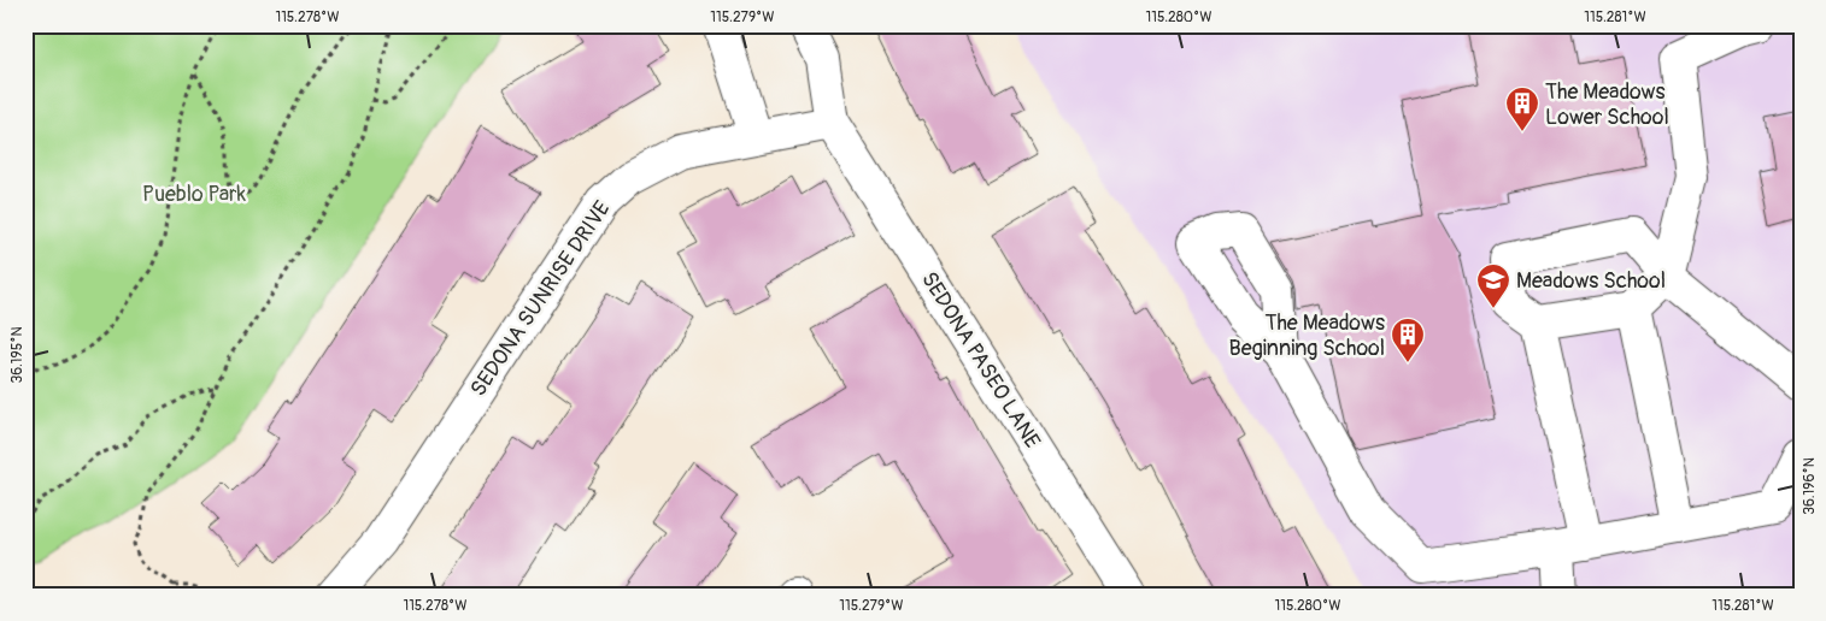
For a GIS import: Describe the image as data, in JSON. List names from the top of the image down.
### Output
{
  "streets": {
    "street": ["SEDONA SUNRISE DRIVE", "SEDONA PASEO LANE"]
  },
  "crossings": [
    ["SEDONA SUNRISE DRIVE", "SEDONA PASEO LANE"]
  ],
  "parks": ["Pueblo Park"],
  "places": {
    "building": ["The Meadows Lower School", "The Meadows Beginning School"],
    "school or university": ["Meadows School"]
  },
  "coordinates": [
    "115.278°W",
    "115.279°W",
    "115.280°W",
    "115.281°W",
    "36.195°N",
    "36.196°N"
  ]
}
